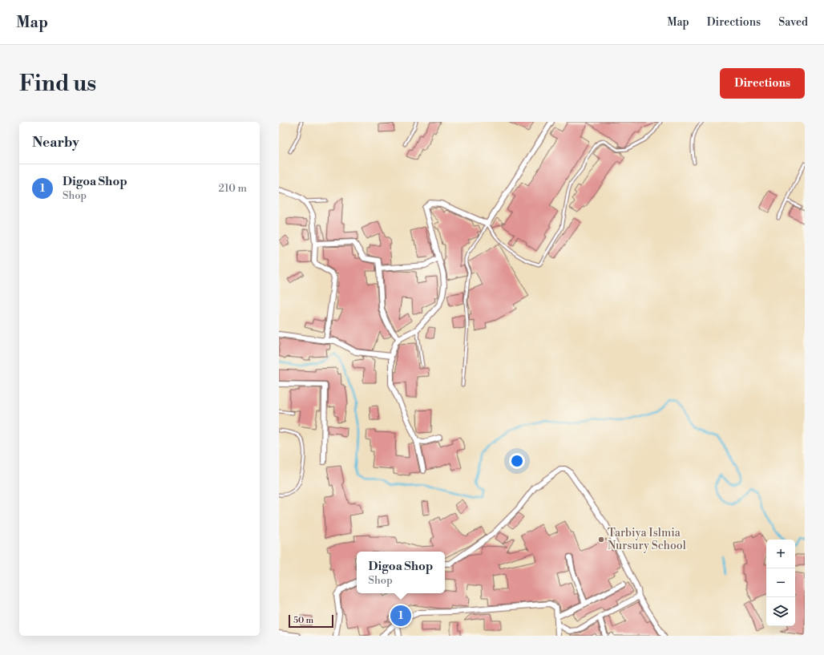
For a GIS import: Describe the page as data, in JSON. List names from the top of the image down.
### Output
{
  "places": ["Tarbiya Islmia Nursury School"],
  "scale_bar": "50 m",
  "page": {
    "header": "Map",
    "nav": ["Map", "Directions", "Saved"],
    "buttons": "Directions",
    "title": "Find us",
    "heading": "Nearby",
    "list": [
      {
        "mark": "1",
        "name": "Digoa Shop",
        "note": "Shop",
        "value": "210 m"
      }
    ],
    "map_buttons": ["+", "−"],
    "popup": ["Digoa Shop", "Shop"],
    "pins": "1",
    "scale": "50 m"
  }
}
